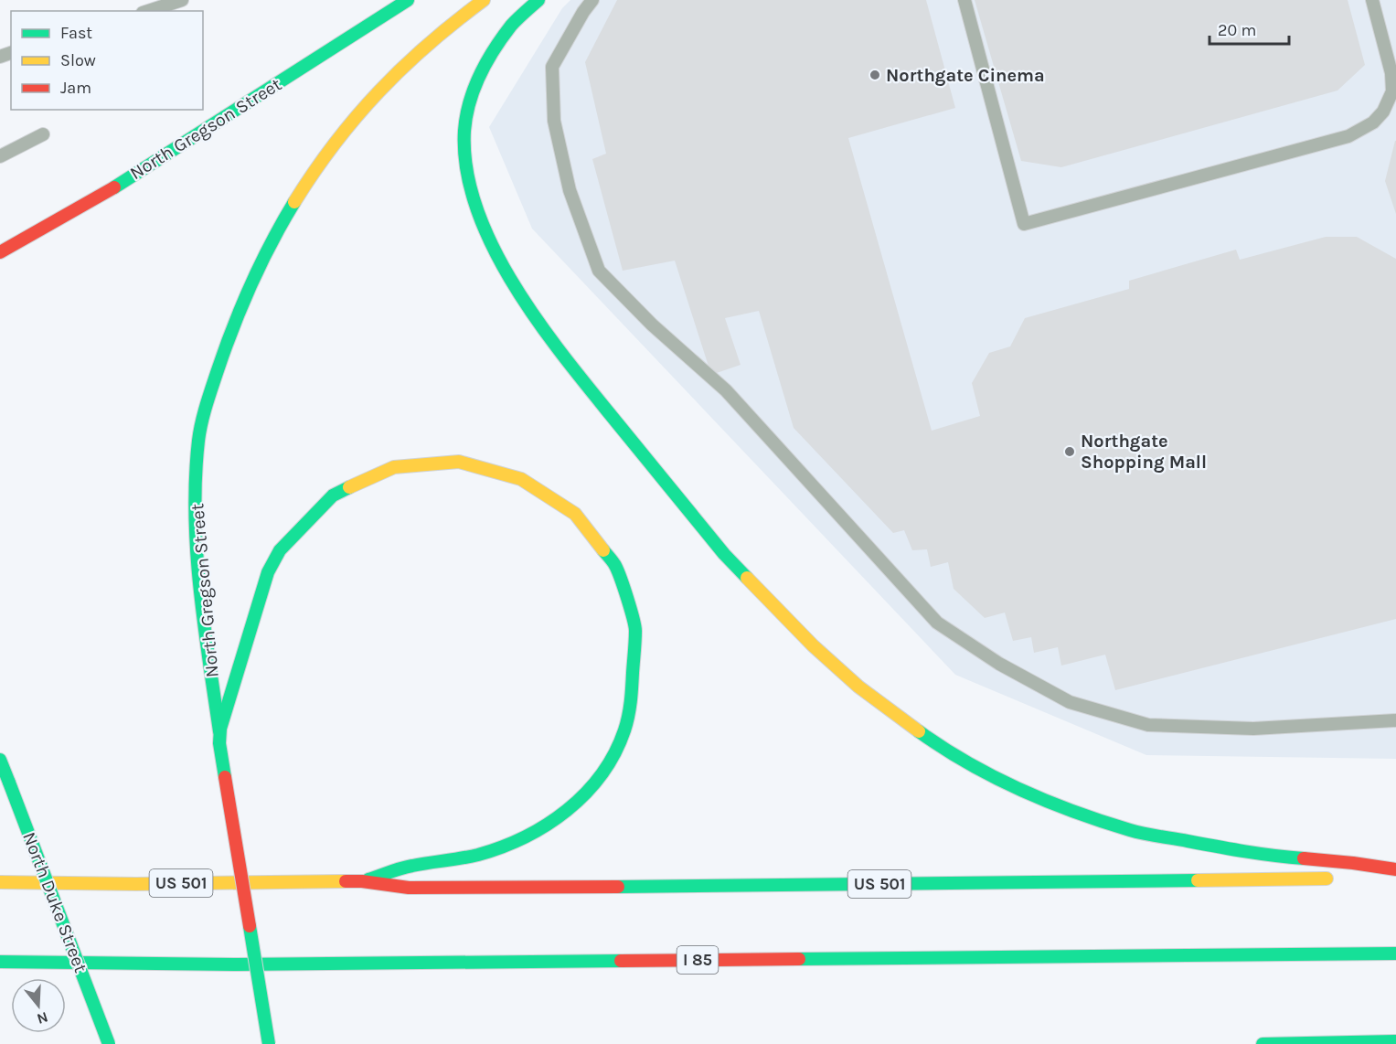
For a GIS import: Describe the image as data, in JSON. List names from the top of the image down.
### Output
{
  "streets": {
    "main road": [
      "North Gregson Street",
      "US 501",
      "North Duke Street",
      "I 85"
    ]
  },
  "places": ["Northgate Cinema", "Northgate Shopping Mall"],
  "legend": ["Fast", "Slow", "Jam"],
  "scale_bar": "20 m",
  "north": "bottom"
}
